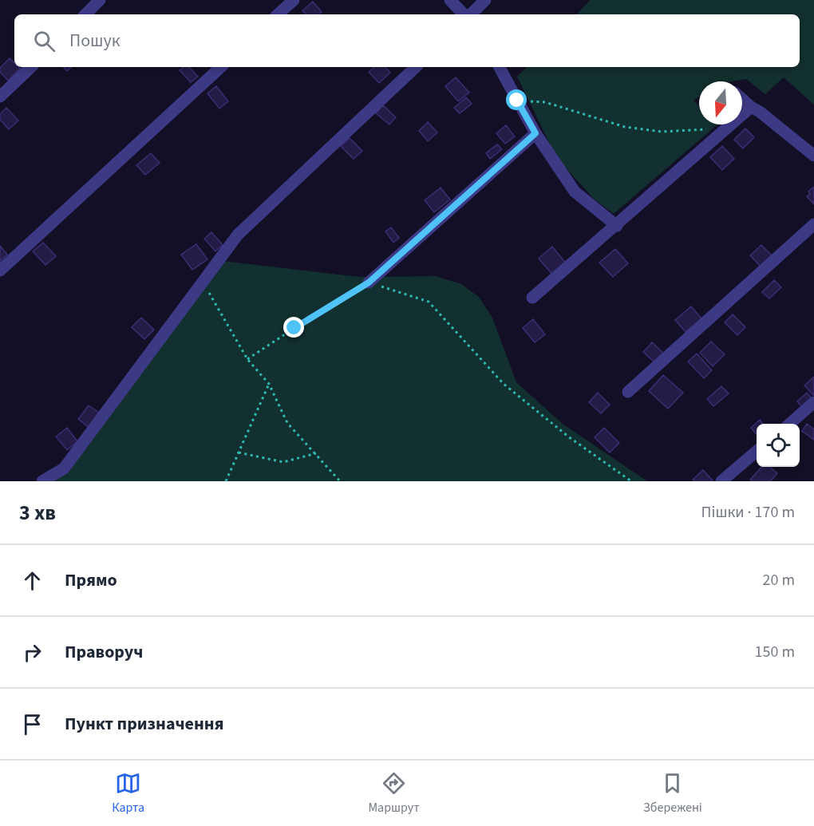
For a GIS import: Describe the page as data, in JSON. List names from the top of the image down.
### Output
{
  "north": "bottom",
  "page": {
    "search": "Пошук",
    "heading": ["3 хв", "Пішки · 170 m"],
    "list": [
      ["Прямо", "20 m"],
      ["Праворуч", "150 m"],
      "Пункт призначення"
    ],
    "nav": ["Карта", "Маршрут", "Збережені"]
  }
}
